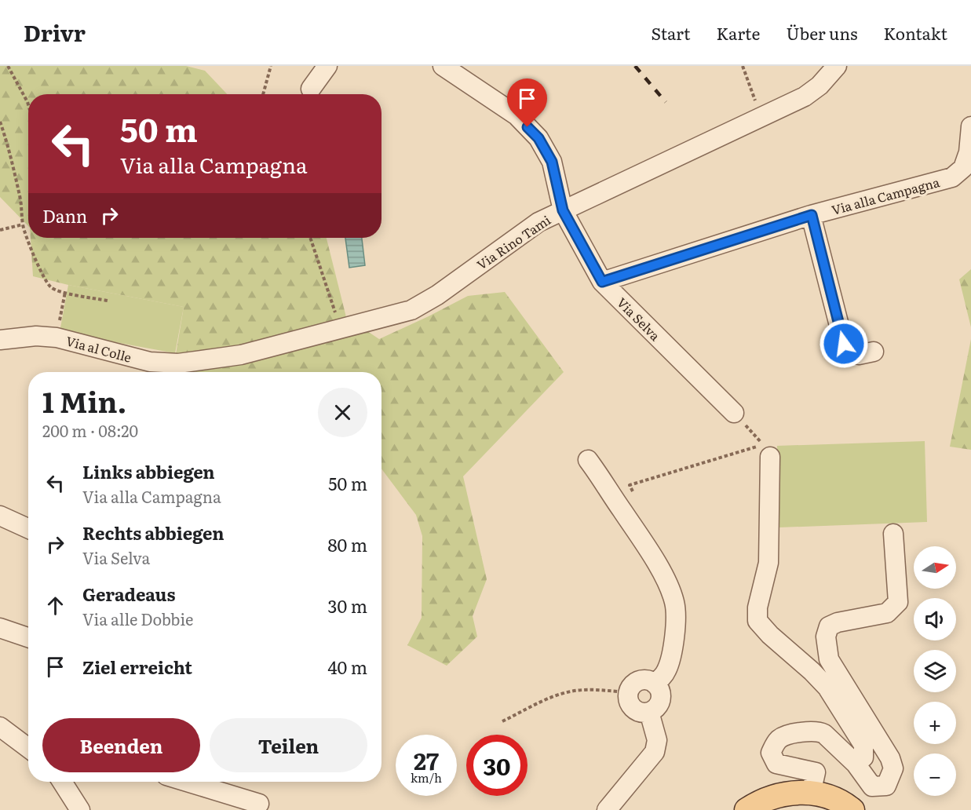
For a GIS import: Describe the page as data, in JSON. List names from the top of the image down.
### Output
{
  "streets": {
    "street": [
      "Via alla Campagna",
      "Via Rino Tami",
      "Via Selva",
      "Via al Colle"
    ]
  },
  "crossings": [
    ["Via alla Campagna", "Via Selva"],
    ["Via Rino Tami", "Via Selva"],
    ["Via Rino Tami", "Via al Colle"]
  ],
  "north": "right",
  "page": {
    "header": "Drivr",
    "nav": [
      "Start",
      "Karte",
      "Über uns",
      "Kontakt"
    ],
    "turn": ["50 m", "Via alla Campagna"],
    "then": "Dann",
    "heading": ["1 Min.", "200 m · 08:20"],
    "list": [
      {
        "name": "Links abbiegen",
        "note": "Via alla Campagna",
        "value": "50 m"
      },
      {
        "name": "Rechts abbiegen",
        "note": "Via Selva",
        "value": "80 m"
      },
      {
        "name": "Geradeaus",
        "note": "Via alle Dobbie",
        "value": "30 m"
      },
      {
        "name": "Ziel erreicht",
        "value": "40 m"
      }
    ],
    "map_buttons": ["+", "−"],
    "buttons": ["Beenden", "Teilen"],
    "speed": "27 km/h",
    "limit": "30"
  }
}
